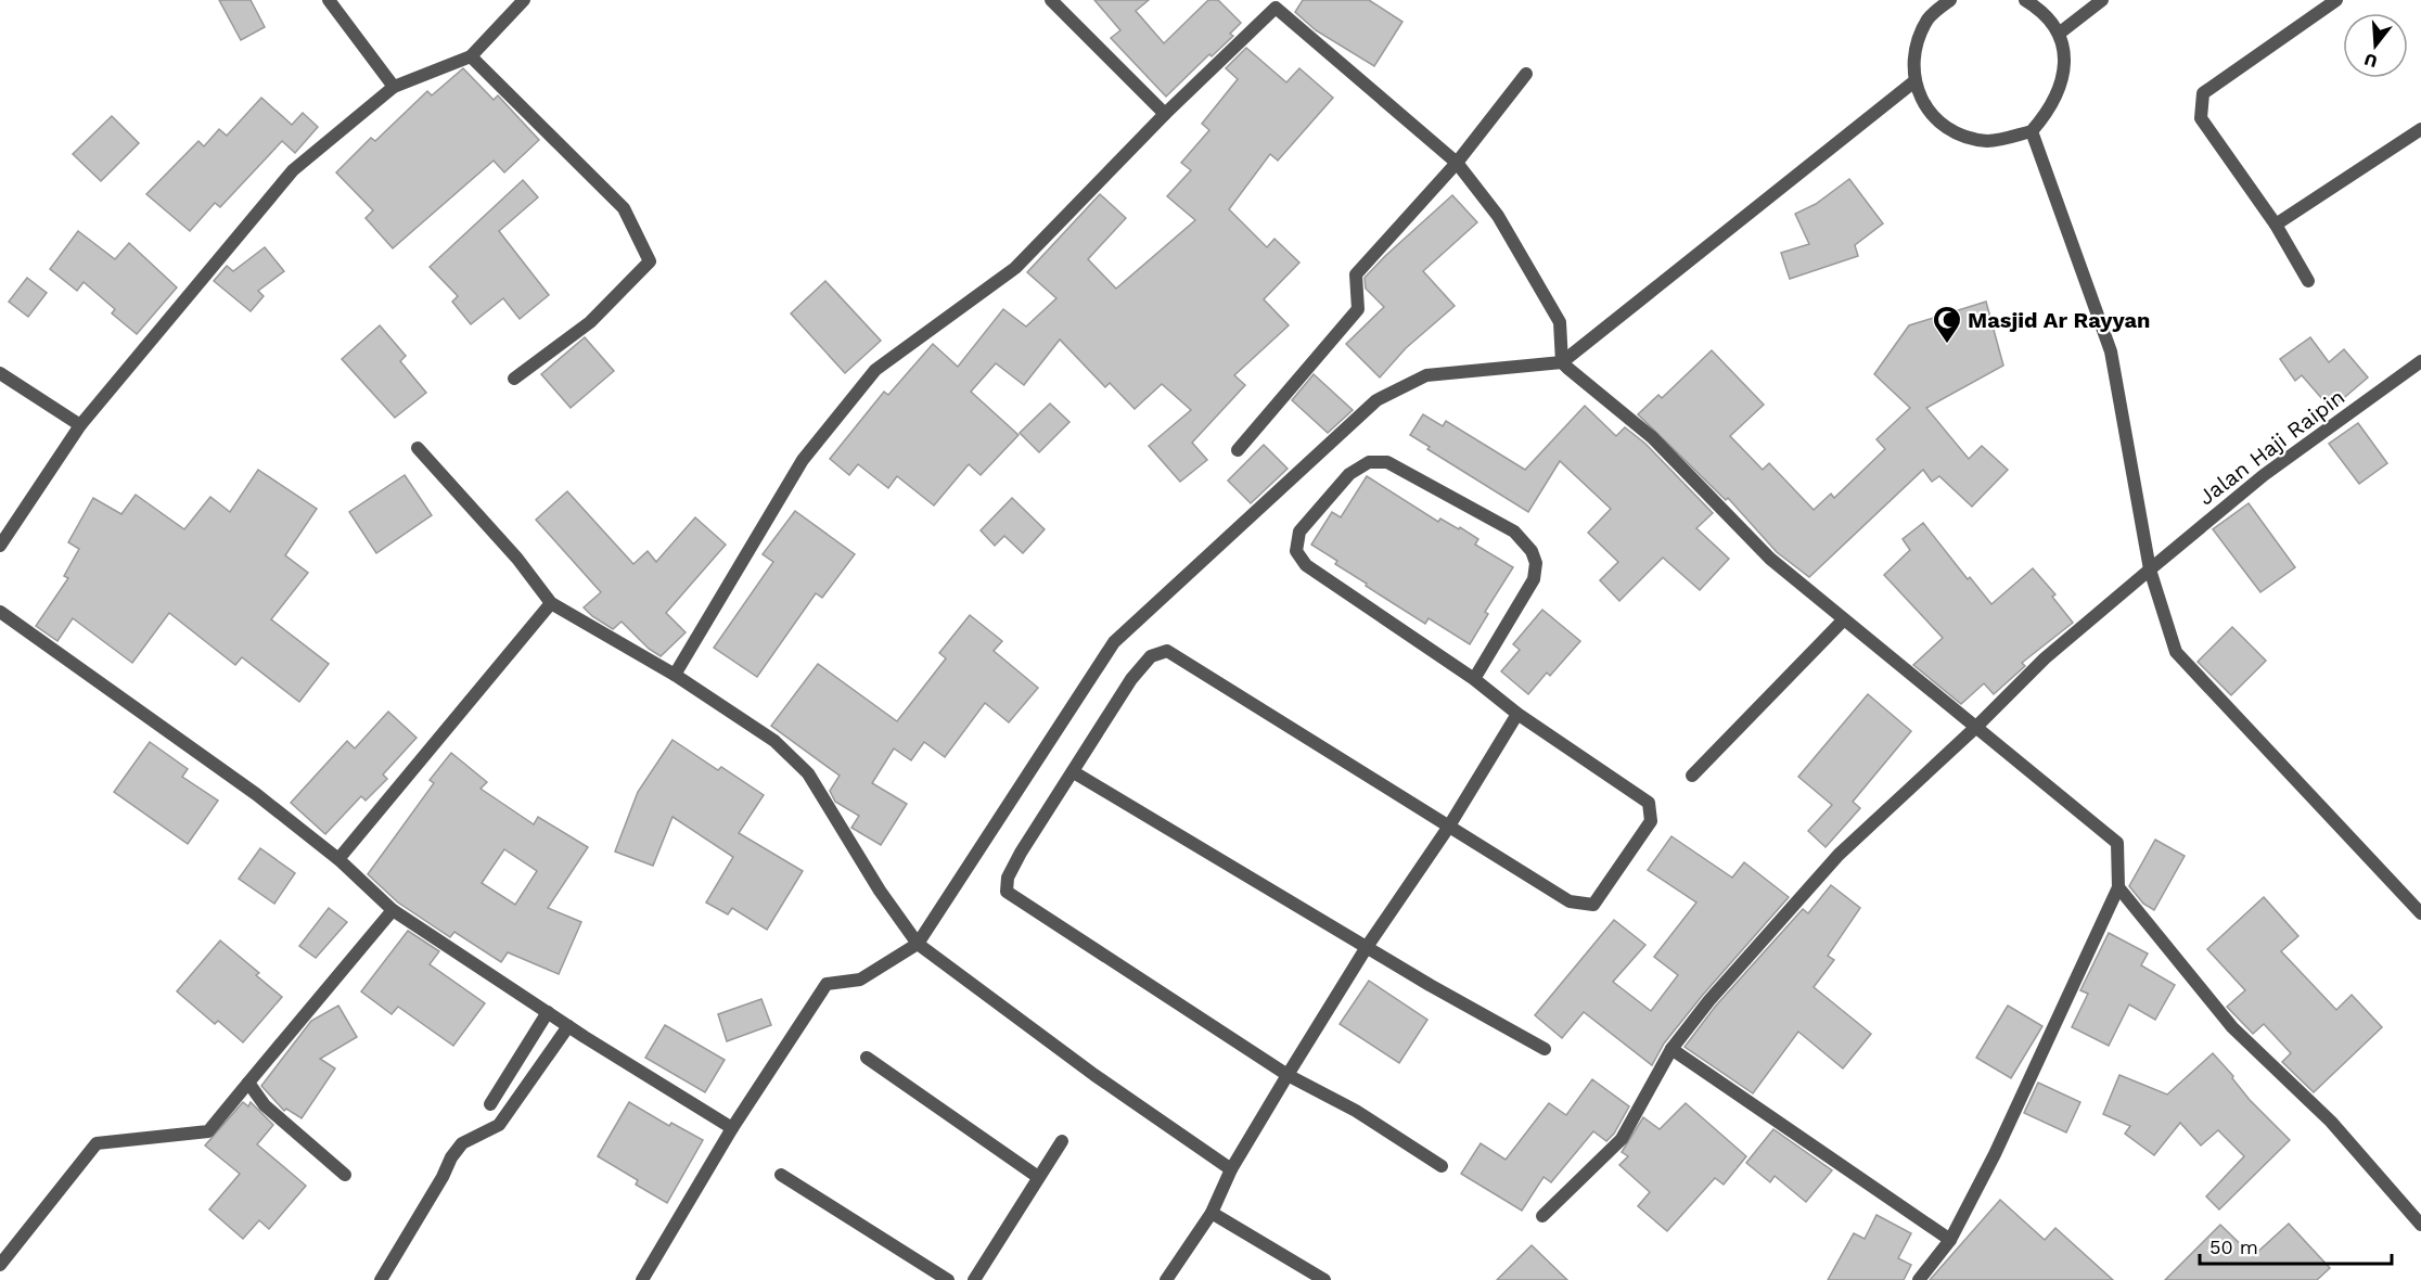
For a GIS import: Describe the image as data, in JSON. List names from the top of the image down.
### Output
{
  "streets": {
    "street": ["Jalan Haji Raipin"]
  },
  "places": {
    "mosque": ["Masjid Ar Rayyan"]
  },
  "scale_bar": "50 m",
  "north": "bottom"
}
